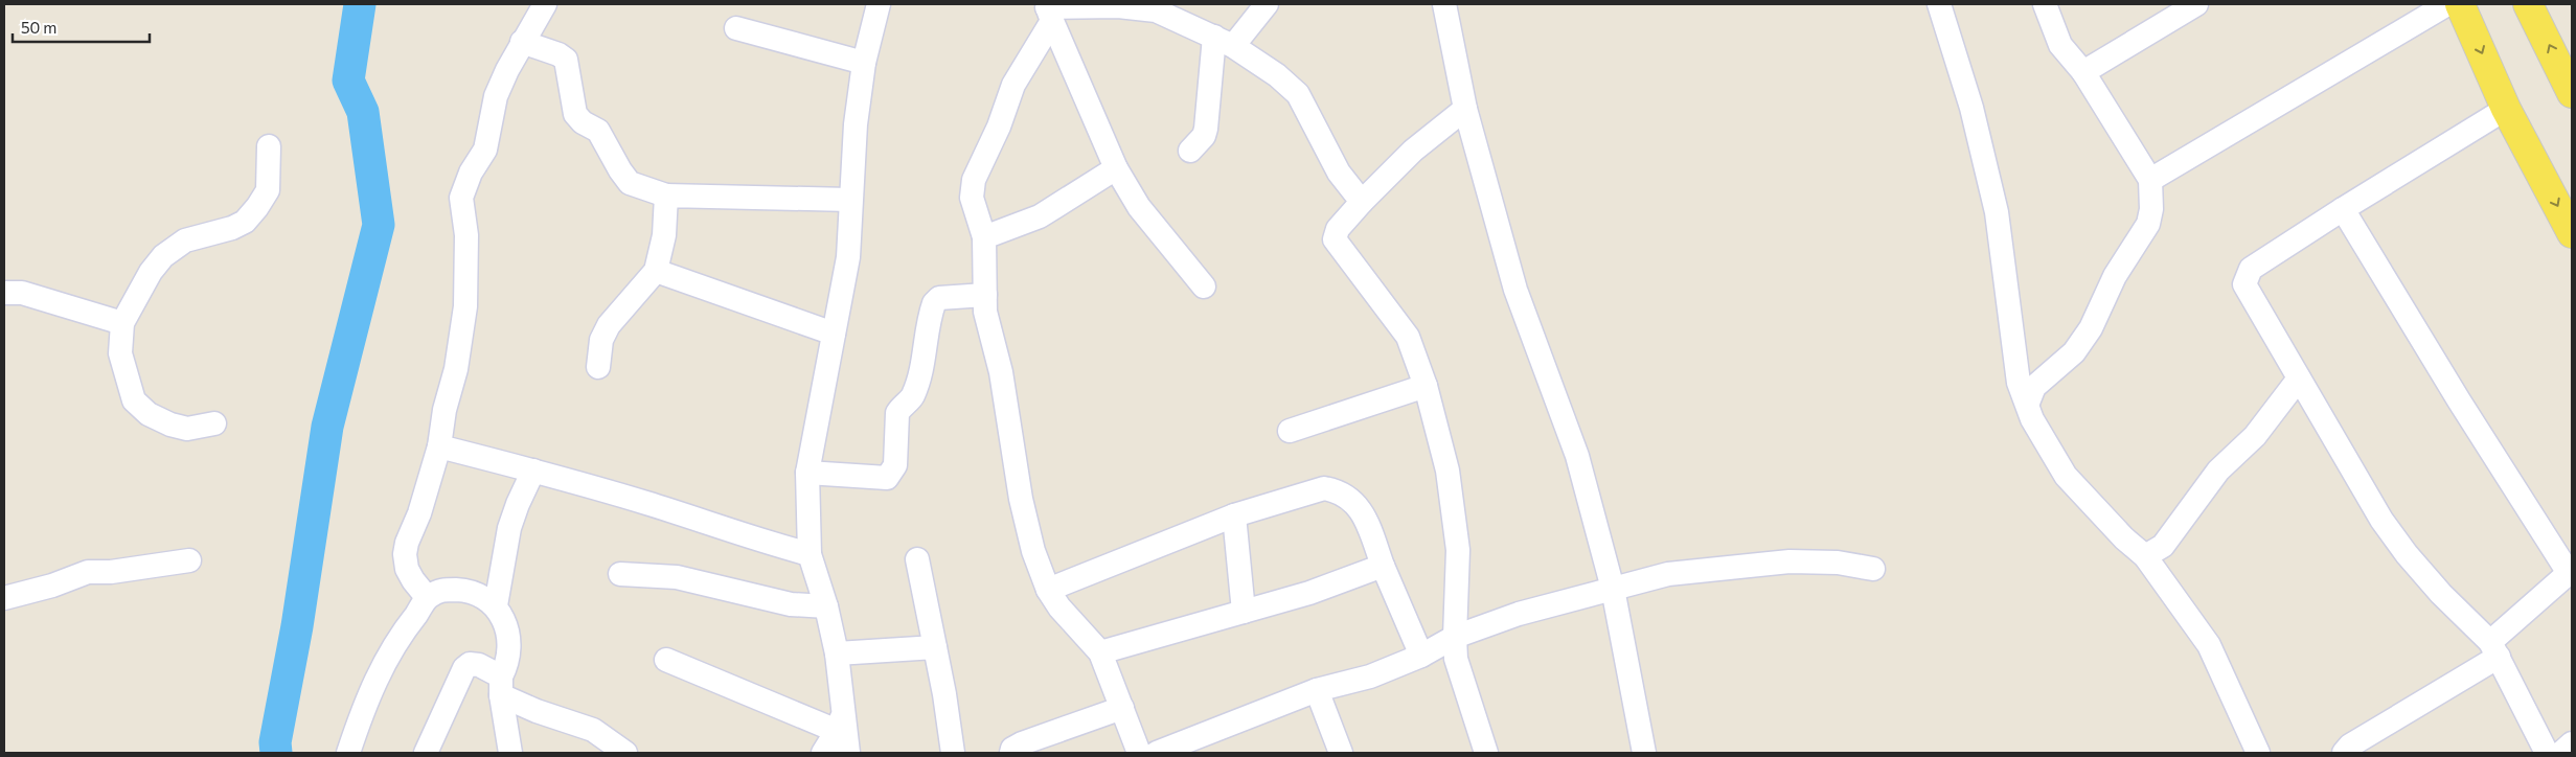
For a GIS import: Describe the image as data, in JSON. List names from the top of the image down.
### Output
{
  "scale_bar": "50 m"
}
